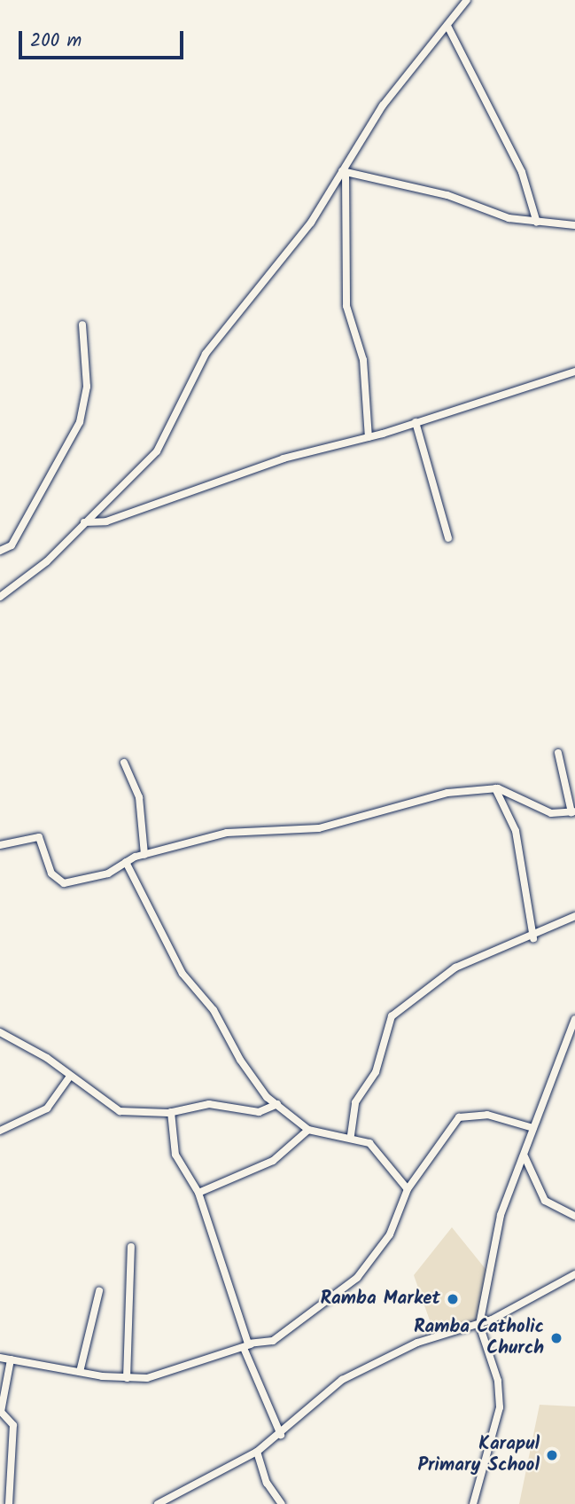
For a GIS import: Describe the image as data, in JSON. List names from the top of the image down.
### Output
{
  "places": ["Ramba Market", "Ramba Catholic Church", "Karapul Primary School"],
  "scale_bar": "200 m"
}
